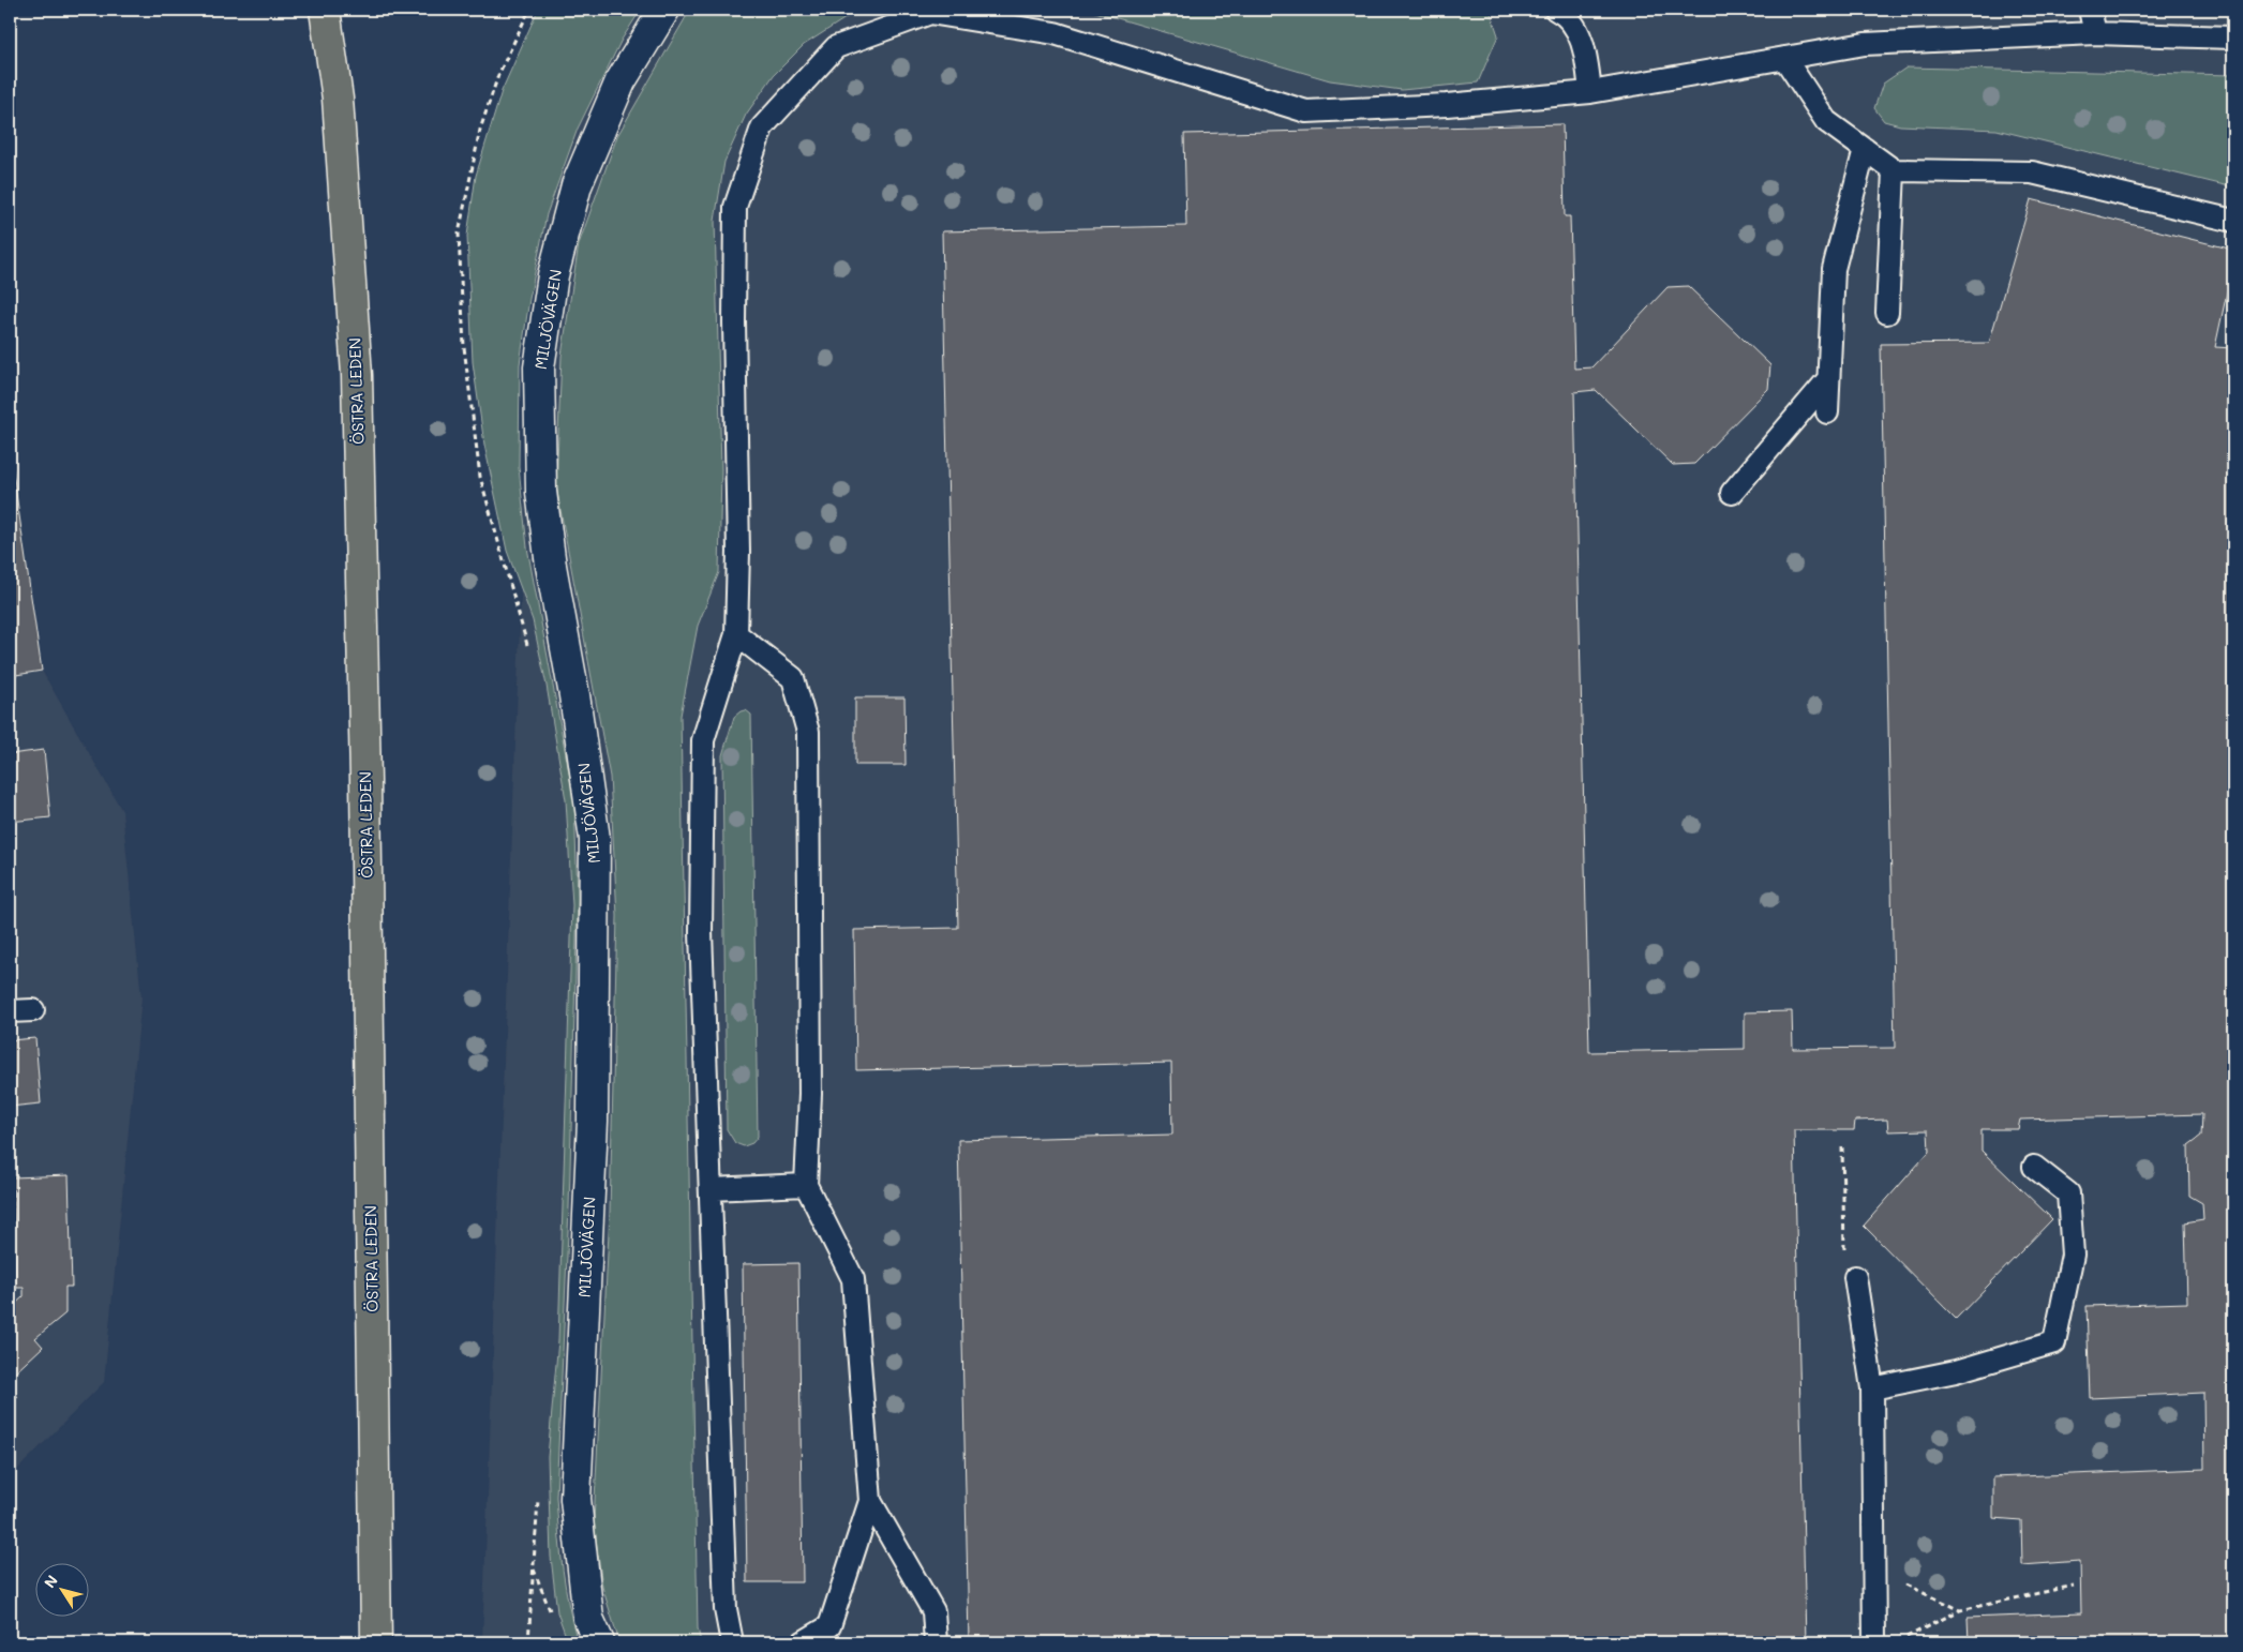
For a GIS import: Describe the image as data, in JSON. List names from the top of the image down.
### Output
{
  "streets": {
    "highway": ["ÖSTRA LEDEN"],
    "street": ["MILJÖVÄGEN"]
  },
  "north": "top left"
}
